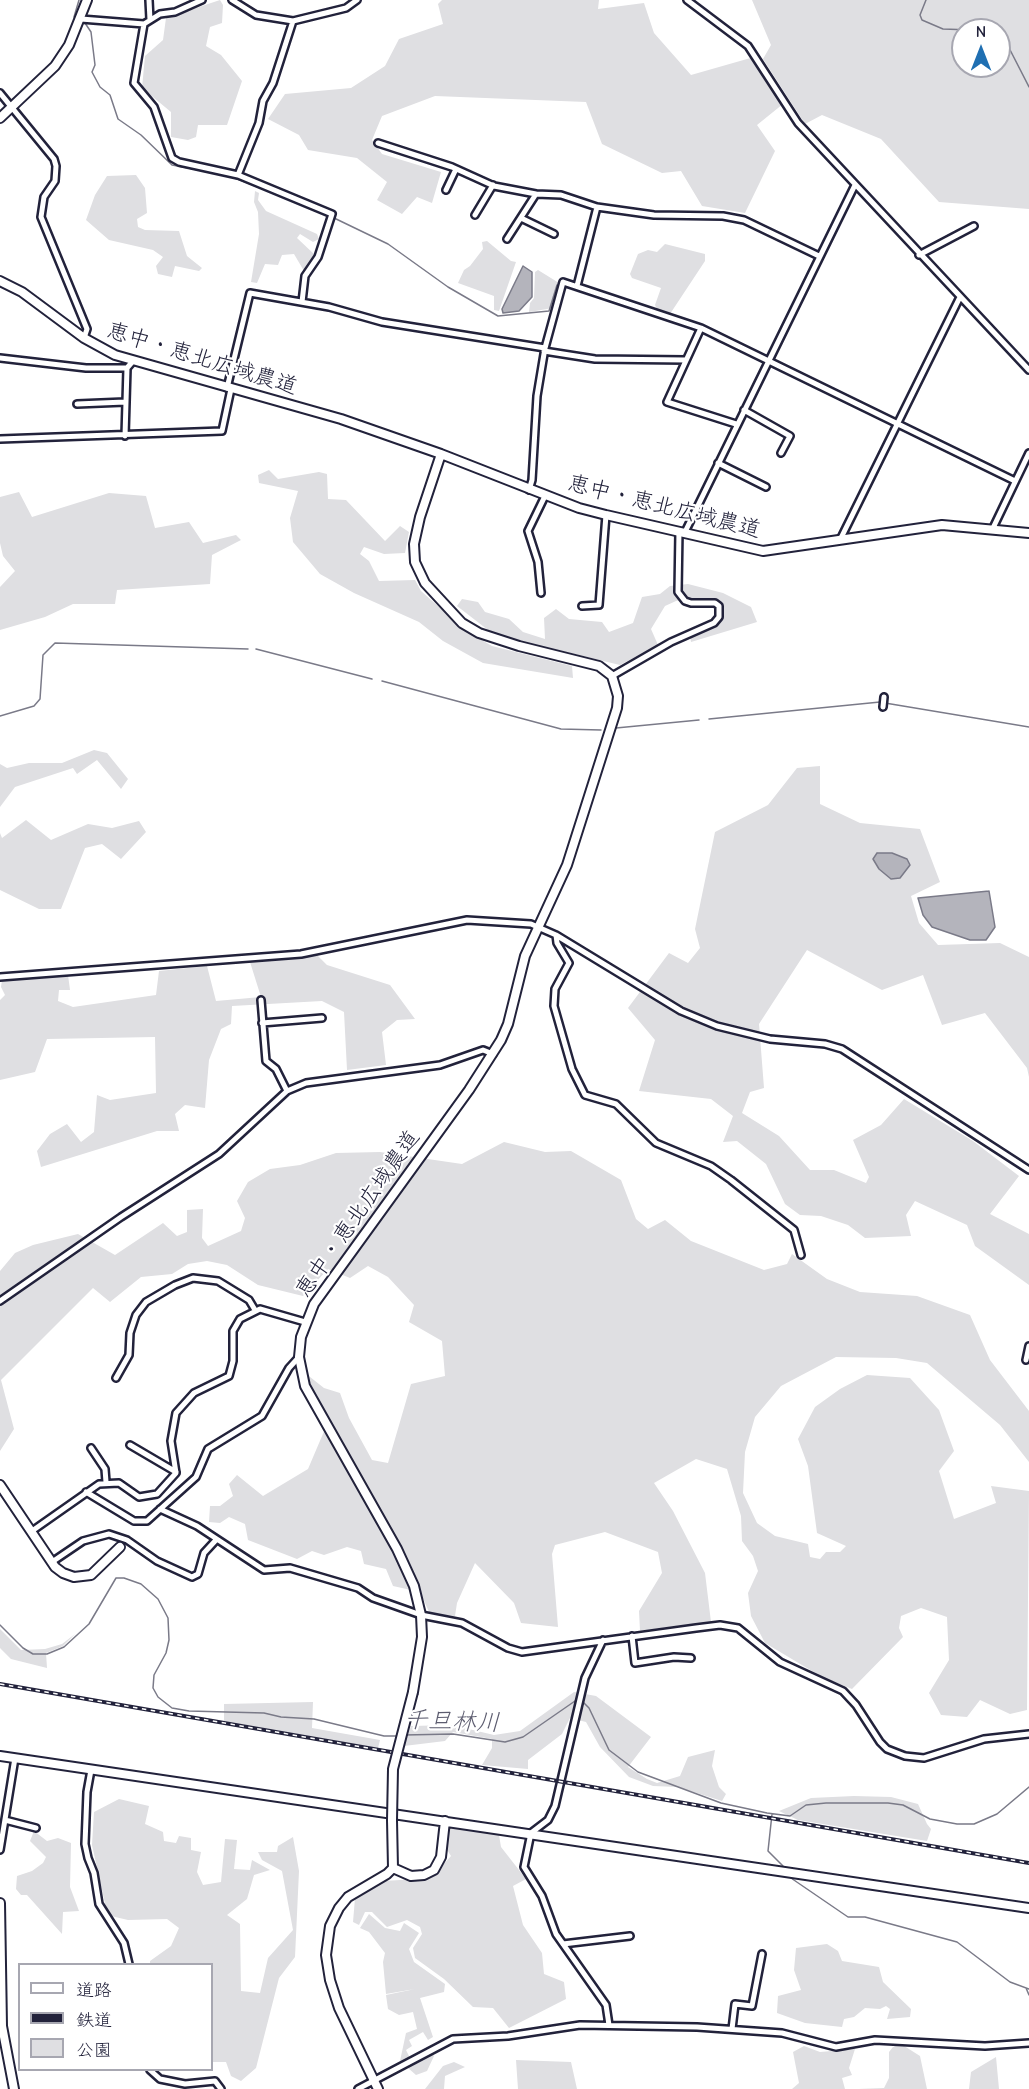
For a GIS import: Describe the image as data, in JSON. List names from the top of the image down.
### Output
{
  "streets": {
    "street": ["恵中・恵北広域農道"]
  },
  "water": ["千旦林川"],
  "legend": ["道路", "鉄道", "公園"],
  "north": "top"
}
